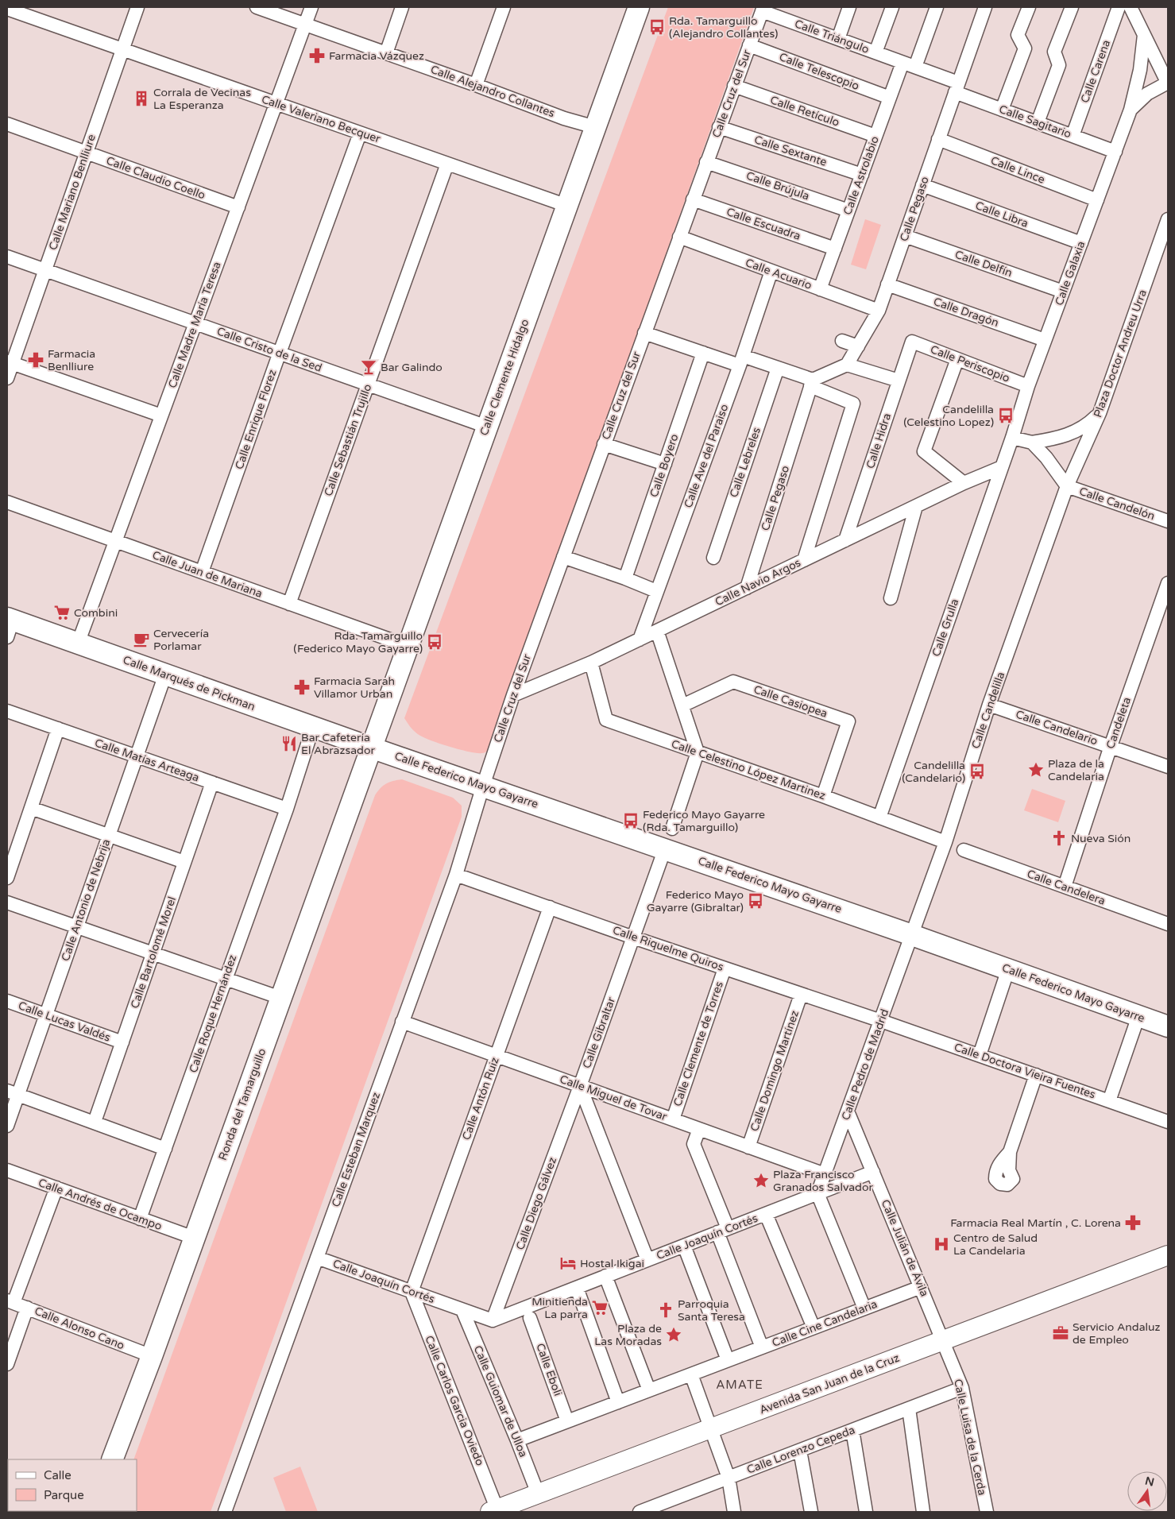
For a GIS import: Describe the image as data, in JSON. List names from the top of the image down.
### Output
{
  "streets": {
    "main road": [
      "Calle Clemente Hidalgo",
      "Calle Marqués de Pickman",
      "Calle Federico Mayo Gayarre",
      "Ronda del Tamarguillo"
    ],
    "street": [
      "Calle Triángulo",
      "Calle Telescopio",
      "Calle Carena",
      "Calle Alejandro Collantes",
      "Calle Cruz del Sur",
      "Calle Retículo",
      "Calle Valeriano Becquer",
      "Calle Sagitario",
      "Calle Sextante",
      "Calle Lince",
      "Calle Astrolabio",
      "Calle Claudio Coello",
      "Calle Brújula",
      "Calle Mariano Benlliure",
      "Calle Pegaso",
      "Calle Libra",
      "Calle Escuadra",
      "Calle Delfín",
      "Calle Galaxia",
      "Calle Acuario",
      "Calle Dragón",
      "Calle Madre María Teresa",
      "Calle Cristo de la Sed",
      "Plaza Doctor Andreu Urra",
      "Calle Periscopio",
      "Calle Enrique Florez",
      "Calle Sebastián Trujillo",
      "Calle Hidra",
      "Calle Ave del Paraiso",
      "Calle Lebreles",
      "Calle Boyero",
      "Calle Candelón",
      "Calle Juan de Mariana",
      "Calle Navio Argos",
      "Calle Grulla",
      "Calle Casiopea",
      "Calle Candelilla",
      "Candeleta",
      "Calle Candelario",
      "Calle Matías Arteaga",
      "Calle Celestino López Martinez",
      "Calle Candelera",
      "Calle Antonio de Nebrija",
      "Calle Riquelme Quiros",
      "Calle Bartolomé Morel",
      "Calle Roque Hernández",
      "Calle Lucas Valdés",
      "Calle Gibraltar",
      "Calle Clemente de Torres",
      "Calle Pedro de Madrid",
      "Calle Domingo Martínez",
      "Calle Doctora Vieira Fuentes",
      "Calle Miguel de Tovar",
      "Calle Antón Ruiz",
      "Calle Esteban Marquez",
      "Calle Diego Gálvez",
      "Calle Andrés de Ocampo",
      "Calle Joaquín Cortés",
      "Calle Julián de Ávila",
      "Calle Cine Candelaria",
      "Calle Alonso Cano",
      "Calle Eboli",
      "Avenida San Juan de la Cruz",
      "Calle Carlos Garcia Oviedo",
      "Calle Guiomar de Ulloa",
      "Calle Luisa de la Cerda",
      "Calle Lorenzo Cepeda"
    ]
  },
  "crossings": [
    ["Calle Triángulo", "Calle Cruz del Sur"],
    ["Calle Triángulo", "Calle Sagitario"],
    ["Calle Triángulo", "Calle Astrolabio"],
    ["Calle Triángulo", "Calle Pegaso"],
    ["Calle Telescopio", "Calle Cruz del Sur"],
    ["Calle Telescopio", "Calle Astrolabio"],
    ["Calle Carena", "Calle Sagitario"],
    ["Calle Alejandro Collantes", "Calle Madre María Teresa"],
    ["Calle Alejandro Collantes", "Calle Clemente Hidalgo"],
    ["Calle Cruz del Sur", "Calle Retículo"],
    ["Calle Cruz del Sur", "Calle Sextante"],
    ["Calle Cruz del Sur", "Calle Brújula"],
    ["Calle Cruz del Sur", "Calle Escuadra"],
    ["Calle Cruz del Sur", "Calle Acuario"],
    ["Calle Cruz del Sur", "Calle Navio Argos"],
    ["Calle Cruz del Sur", "Calle Federico Mayo Gayarre"],
    ["Calle Cruz del Sur", "Calle Esteban Marquez"],
    ["Calle Retículo", "Calle Astrolabio"],
    ["Calle Valeriano Becquer", "Calle Mariano Benlliure"],
    ["Calle Valeriano Becquer", "Calle Madre María Teresa"],
    ["Calle Valeriano Becquer", "Calle Clemente Hidalgo"],
    ["Calle Valeriano Becquer", "Calle Enrique Florez"],
    ["Calle Valeriano Becquer", "Calle Sebastián Trujillo"],
    ["Calle Sagitario", "Calle Pegaso"],
    ["Calle Sagitario", "Calle Galaxia"],
    ["Calle Sextante", "Calle Astrolabio"],
    ["Calle Lince", "Calle Pegaso"],
    ["Calle Lince", "Calle Galaxia"],
    ["Calle Astrolabio", "Calle Brújula"],
    ["Calle Astrolabio", "Calle Escuadra"],
    ["Calle Astrolabio", "Calle Acuario"],
    ["Calle Claudio Coello", "Calle Mariano Benlliure"],
    ["Calle Claudio Coello", "Calle Madre María Teresa"],
    ["Calle Mariano Benlliure", "Calle Cristo de la Sed"],
    ["Calle Pegaso", "Calle Libra"],
    ["Calle Pegaso", "Calle Delfín"],
    ["Calle Pegaso", "Calle Acuario"],
    ["Calle Pegaso", "Calle Dragón"],
    ["Calle Pegaso", "Calle Navio Argos"],
    ["Calle Libra", "Calle Galaxia"],
    ["Calle Delfín", "Calle Galaxia"],
    ["Calle Galaxia", "Calle Dragón"],
    ["Calle Galaxia", "Calle Periscopio"],
    ["Calle Galaxia", "Calle Grulla"],
    ["Calle Acuario", "Calle Ave del Paraiso"],
    ["Calle Madre María Teresa", "Calle Cristo de la Sed"],
    ["Calle Madre María Teresa", "Calle Juan de Mariana"],
    ["Calle Madre María Teresa", "Calle Marqués de Pickman"],
    ["Calle Cristo de la Sed", "Calle Clemente Hidalgo"],
    ["Calle Cristo de la Sed", "Calle Enrique Florez"],
    ["Calle Cristo de la Sed", "Calle Sebastián Trujillo"],
    ["Plaza Doctor Andreu Urra", "Calle Candelón"],
    ["Plaza Doctor Andreu Urra", "Calle Candelilla"],
    ["Calle Periscopio", "Calle Hidra"],
    ["Calle Clemente Hidalgo", "Calle Juan de Mariana"],
    ["Calle Clemente Hidalgo", "Calle Marqués de Pickman"],
    ["Calle Clemente Hidalgo", "Calle Federico Mayo Gayarre"],
    ["Calle Clemente Hidalgo", "Ronda del Tamarguillo"],
    ["Calle Enrique Florez", "Calle Juan de Mariana"],
    ["Calle Sebastián Trujillo", "Calle Juan de Mariana"],
    ["Calle Hidra", "Calle Navio Argos"],
    ["Calle Ave del Paraiso", "Calle Navio Argos"],
    ["Calle Candelón", "Calle Candelilla"],
    ["Calle Navio Argos", "Calle Grulla"],
    ["Calle Navio Argos", "Calle Celestino López Martinez"],
    ["Calle Grulla", "Calle Celestino López Martinez"],
    ["Calle Marqués de Pickman", "Calle Federico Mayo Gayarre"],
    ["Calle Marqués de Pickman", "Calle Antonio de Nebrija"],
    ["Calle Marqués de Pickman", "Calle Roque Hernández"],
    ["Calle Marqués de Pickman", "Ronda del Tamarguillo"],
    ["Calle Casiopea", "Calle Celestino López Martinez"],
    ["Calle Candelilla", "Calle Candelario"],
    ["Calle Candelilla", "Calle Celestino López Martinez"],
    ["Calle Candelilla", "Calle Federico Mayo Gayarre"],
    ["Calle Candelilla", "Calle Pedro de Madrid"],
    ["Candeleta", "Calle Candelario"],
    ["Candeleta", "Calle Candelera"],
    ["Calle Matías Arteaga", "Calle Antonio de Nebrija"],
    ["Calle Matías Arteaga", "Calle Bartolomé Morel"],
    ["Calle Matías Arteaga", "Calle Roque Hernández"],
    ["Calle Federico Mayo Gayarre", "Calle Gibraltar"],
    ["Calle Federico Mayo Gayarre", "Calle Pedro de Madrid"],
    ["Calle Federico Mayo Gayarre", "Ronda del Tamarguillo"],
    ["Calle Federico Mayo Gayarre", "Calle Esteban Marquez"],
    ["Calle Antonio de Nebrija", "Calle Lucas Valdés"],
    ["Calle Riquelme Quiros", "Calle Gibraltar"],
    ["Calle Riquelme Quiros", "Calle Clemente de Torres"],
    ["Calle Riquelme Quiros", "Calle Pedro de Madrid"],
    ["Calle Riquelme Quiros", "Calle Domingo Martínez"],
    ["Calle Riquelme Quiros", "Calle Doctora Vieira Fuentes"],
    ["Calle Riquelme Quiros", "Calle Antón Ruiz"],
    ["Calle Riquelme Quiros", "Calle Esteban Marquez"],
    ["Calle Bartolomé Morel", "Calle Lucas Valdés"],
    ["Calle Roque Hernández", "Calle Andrés de Ocampo"],
    ["Calle Gibraltar", "Calle Miguel de Tovar"],
    ["Calle Gibraltar", "Calle Diego Gálvez"],
    ["Calle Clemente de Torres", "Calle Miguel de Tovar"],
    ["Calle Pedro de Madrid", "Calle Doctora Vieira Fuentes"],
    ["Calle Pedro de Madrid", "Calle Miguel de Tovar"],
    ["Calle Pedro de Madrid", "Calle Joaquín Cortés"],
    ["Calle Pedro de Madrid", "Calle Julián de Ávila"],
    ["Calle Domingo Martínez", "Calle Miguel de Tovar"],
    ["Calle Miguel de Tovar", "Calle Antón Ruiz"],
    ["Calle Miguel de Tovar", "Calle Esteban Marquez"],
    ["Calle Miguel de Tovar", "Calle Diego Gálvez"],
    ["Calle Antón Ruiz", "Calle Joaquín Cortés"],
    ["Calle Antón Ruiz", "Calle Carlos Garcia Oviedo"],
    ["Ronda del Tamarguillo", "Calle Andrés de Ocampo"],
    ["Ronda del Tamarguillo", "Calle Alonso Cano"],
    ["Calle Esteban Marquez", "Calle Joaquín Cortés"],
    ["Calle Diego Gálvez", "Calle Joaquín Cortés"],
    ["Calle Joaquín Cortés", "Calle Julián de Ávila"],
    ["Calle Joaquín Cortés", "Calle Carlos Garcia Oviedo"],
    ["Calle Joaquín Cortés", "Calle Guiomar de Ulloa"],
    ["Calle Julián de Ávila", "Calle Cine Candelaria"],
    ["Calle Julián de Ávila", "Avenida San Juan de la Cruz"],
    ["Calle Julián de Ávila", "Calle Luisa de la Cerda"],
    ["Avenida San Juan de la Cruz", "Calle Carlos Garcia Oviedo"],
    ["Avenida San Juan de la Cruz", "Calle Guiomar de Ulloa"],
    ["Avenida San Juan de la Cruz", "Calle Luisa de la Cerda"],
    ["Calle Luisa de la Cerda", "Calle Lorenzo Cepeda"]
  ],
  "districts": ["AMATE"],
  "places": {
    "bus stop": [
      "Rda. Tamarguillo (Alejandro Collantes)",
      "Candelilla (Celestino Lopez)",
      "Rda. Tamarguillo (Federico Mayo Gayarre)",
      "Candelilla (Candelario)",
      "Federico Mayo Gayarre (Rda. Tamarguillo)",
      "Federico Mayo Gayarre (Gibraltar)"
    ],
    "pharmacy": [
      "Farmacia Vázquez",
      "Farmacia Benlliure",
      "Farmacia Sarah Villamor Urban",
      "Farmacia Real Martín , C. Lorena"
    ],
    "building": ["Corrala de Vecinas La Esperanza"],
    "bar": ["Bar Galindo"],
    "supermarket": ["Combini", "Minitienda La parra"],
    "cafe": ["Cervecería Porlamar"],
    "restaurant": ["Bar Cafetería El Abrazsador"],
    "place": ["Plaza de la Candelaria", "Plaza Francisco Granados Salvador", "Plaza de Las Moradas"],
    "church": ["Nueva Sión", "Parroquia Santa Teresa"],
    "hospital": ["Centro de Salud La Candelaria"],
    "hotel": ["Hostal Ikigai"],
    "office": ["Servicio Andaluz de Empleo"]
  },
  "legend": ["Calle", "Parque"],
  "north": "top"
}
